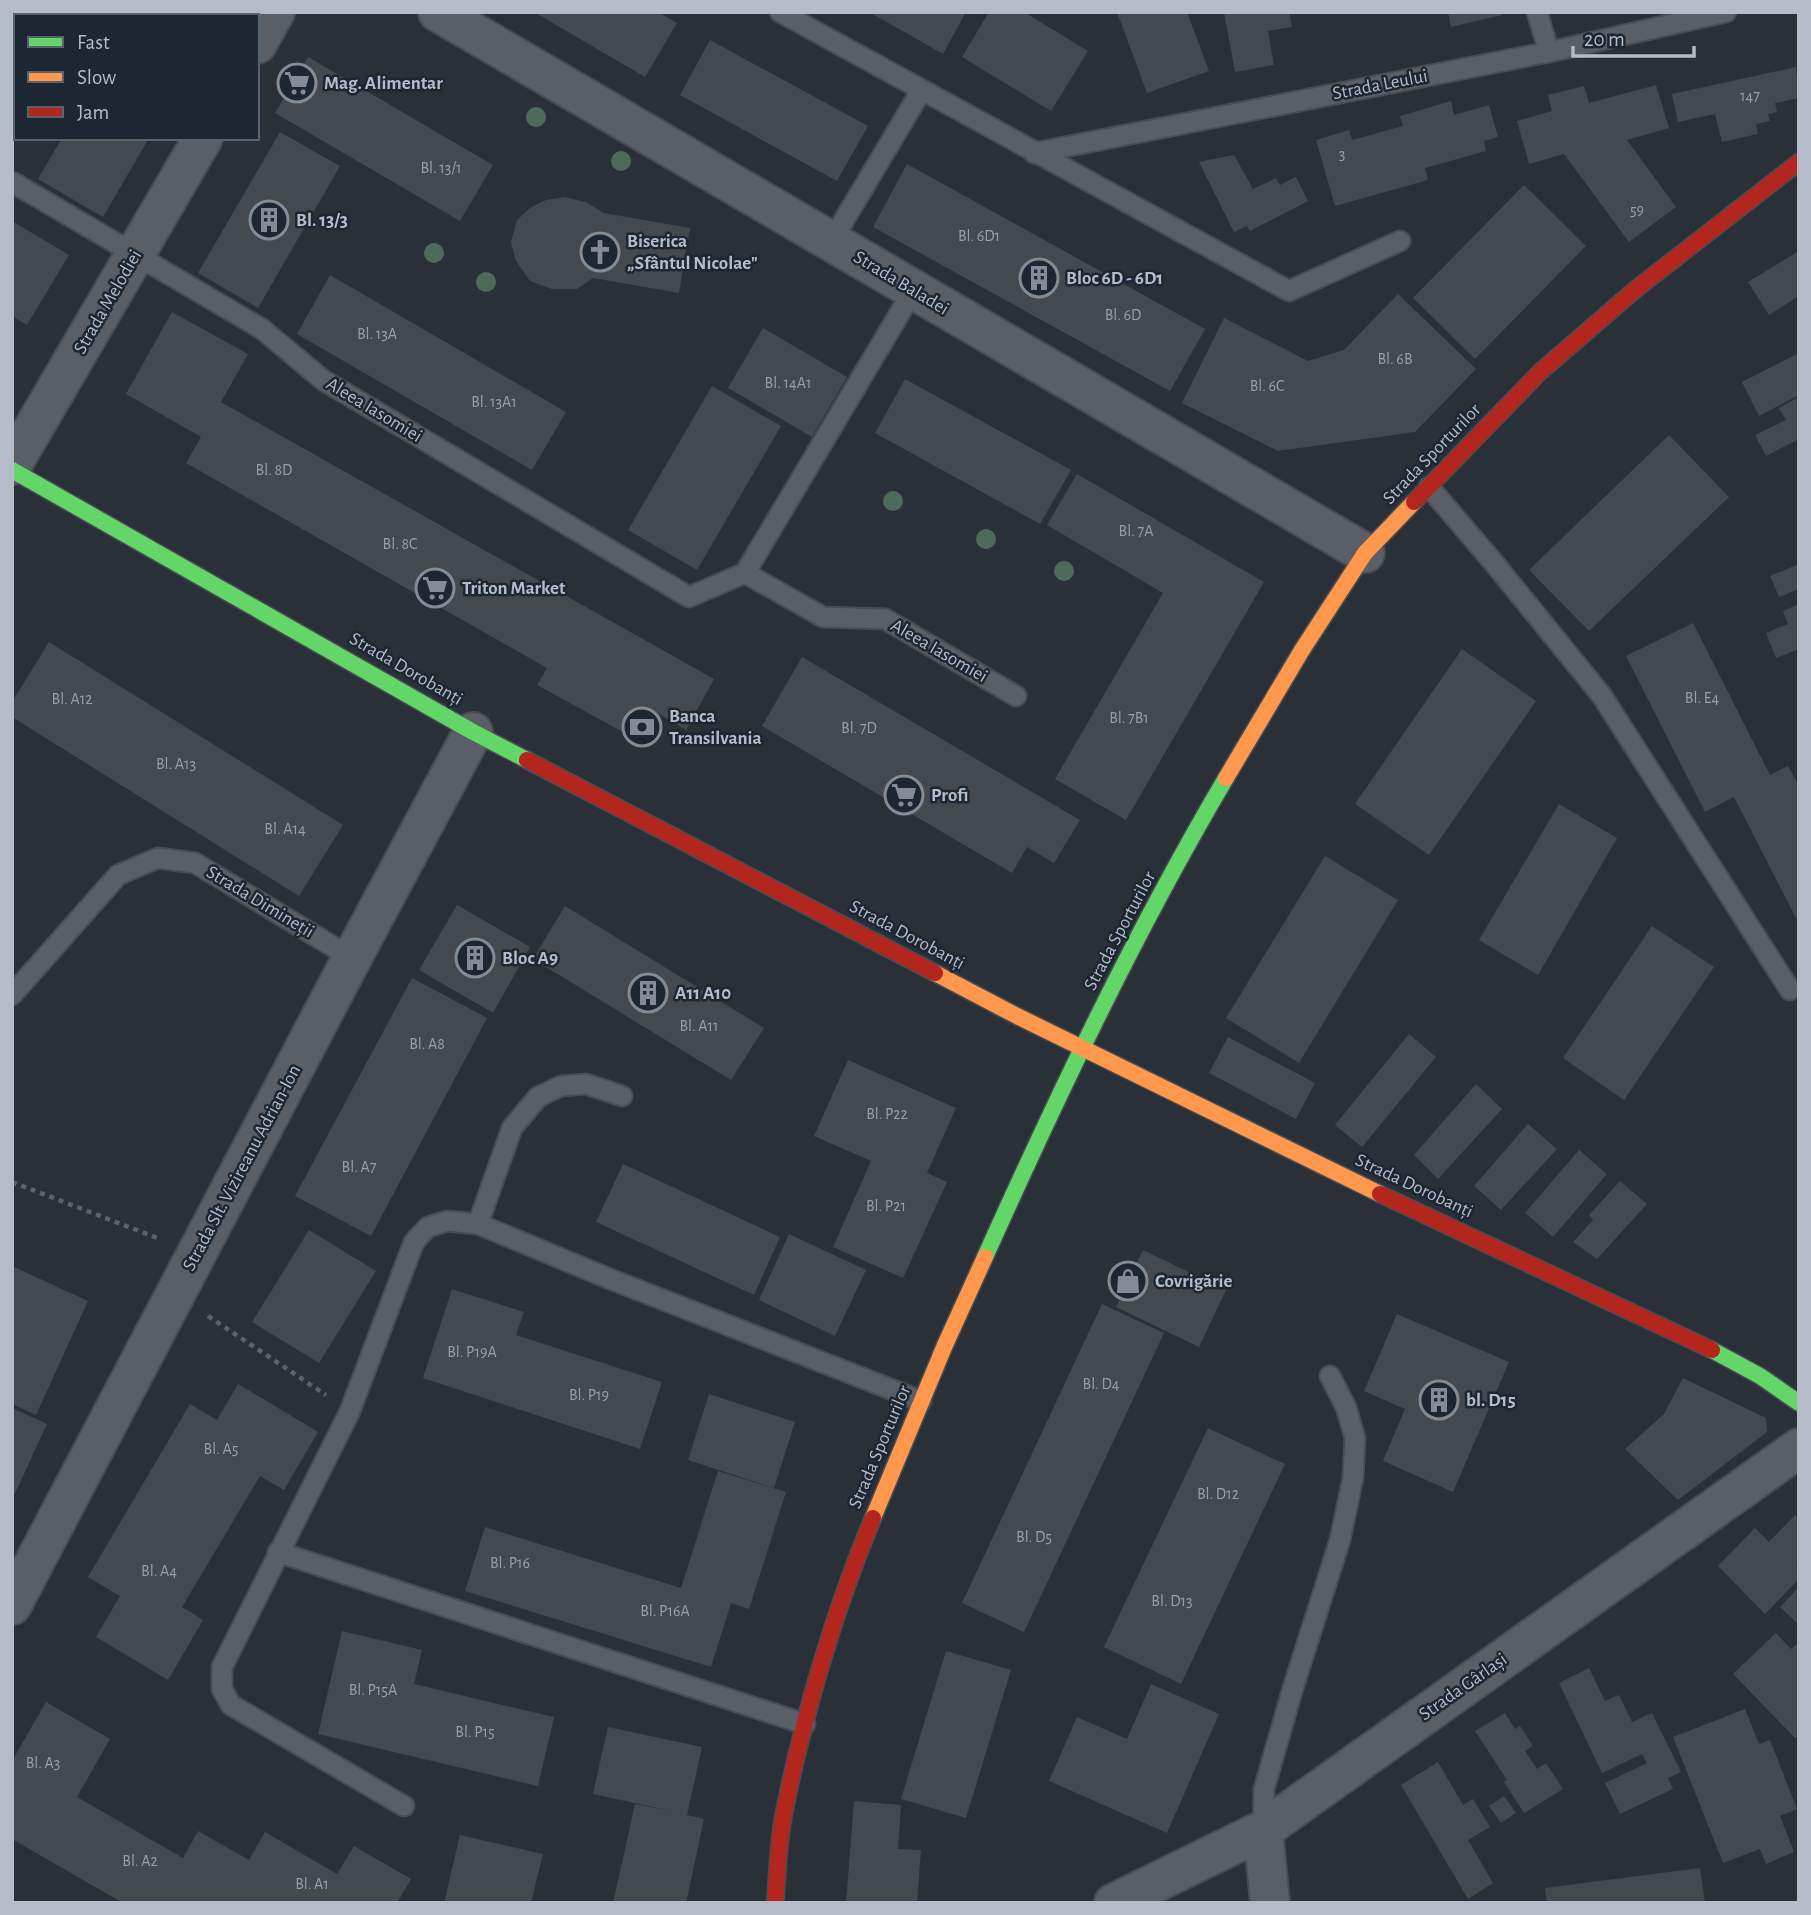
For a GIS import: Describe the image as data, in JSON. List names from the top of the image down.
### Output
{
  "streets": {
    "main road": ["Strada Sporturilor", "Strada Dorobanți"],
    "street": [
      "Strada Baladei",
      "Strada Melodiei",
      "Strada Slt. Vizireanu Adrian-Ion",
      "Strada Gârlași"
    ],
    "lane": ["Strada Leului", "Aleea Iasomiei", "Strada Dimineții"]
  },
  "crossings": [
    ["Strada Baladei", "Strada Sporturilor"],
    ["Strada Melodiei", "Aleea Iasomiei"],
    ["Strada Melodiei", "Strada Dorobanți"],
    ["Strada Sporturilor", "Strada Dorobanți"],
    ["Strada Dorobanți", "Strada Slt. Vizireanu Adrian-Ion"],
    ["Strada Dimineții", "Strada Slt. Vizireanu Adrian-Ion"]
  ],
  "places": {
    "supermarket": ["Mag. Alimentar", "Triton Market", "Profi"],
    "building": [
      "Bl. 13/3",
      "Bloc 6D - 6D1",
      "Bloc A9",
      "A11 A10",
      "bl. D15"
    ],
    "church": ["Biserica „Sfântul Nicolae\""],
    "bank": ["Banca Transilvania"],
    "shop": ["Covrigărie"]
  },
  "house_numbers": [
    "147",
    "3",
    "Bl. 13/1",
    "59",
    "Bl. 6D1",
    "Bl. 6D",
    "Bl. 13A",
    "Bl. 6B",
    "Bl. 14A1",
    "Bl. 6C",
    "Bl. 13A1",
    "Bl. 8D",
    "Bl. 7A",
    "Bl. 8C",
    "Bl. E4",
    "Bl. A12",
    "Bl. 7B1",
    "Bl. 7D",
    "Bl. A13",
    "Bl. A14",
    "Bl. A11",
    "Bl. A8",
    "Bl. P22",
    "Bl. A7",
    "Bl. P21",
    "Bl. P19A",
    "Bl. D4",
    "Bl. P19",
    "Bl. A5",
    "Bl. D12",
    "Bl. D5",
    "Bl. P16",
    "Bl. A4",
    "Bl. D13",
    "Bl. P16A",
    "Bl. P15A",
    "Bl. P15",
    "Bl. A3",
    "Bl. A2",
    "Bl. A1"
  ],
  "legend": ["Fast", "Slow", "Jam"],
  "scale_bar": "20 m"
}
